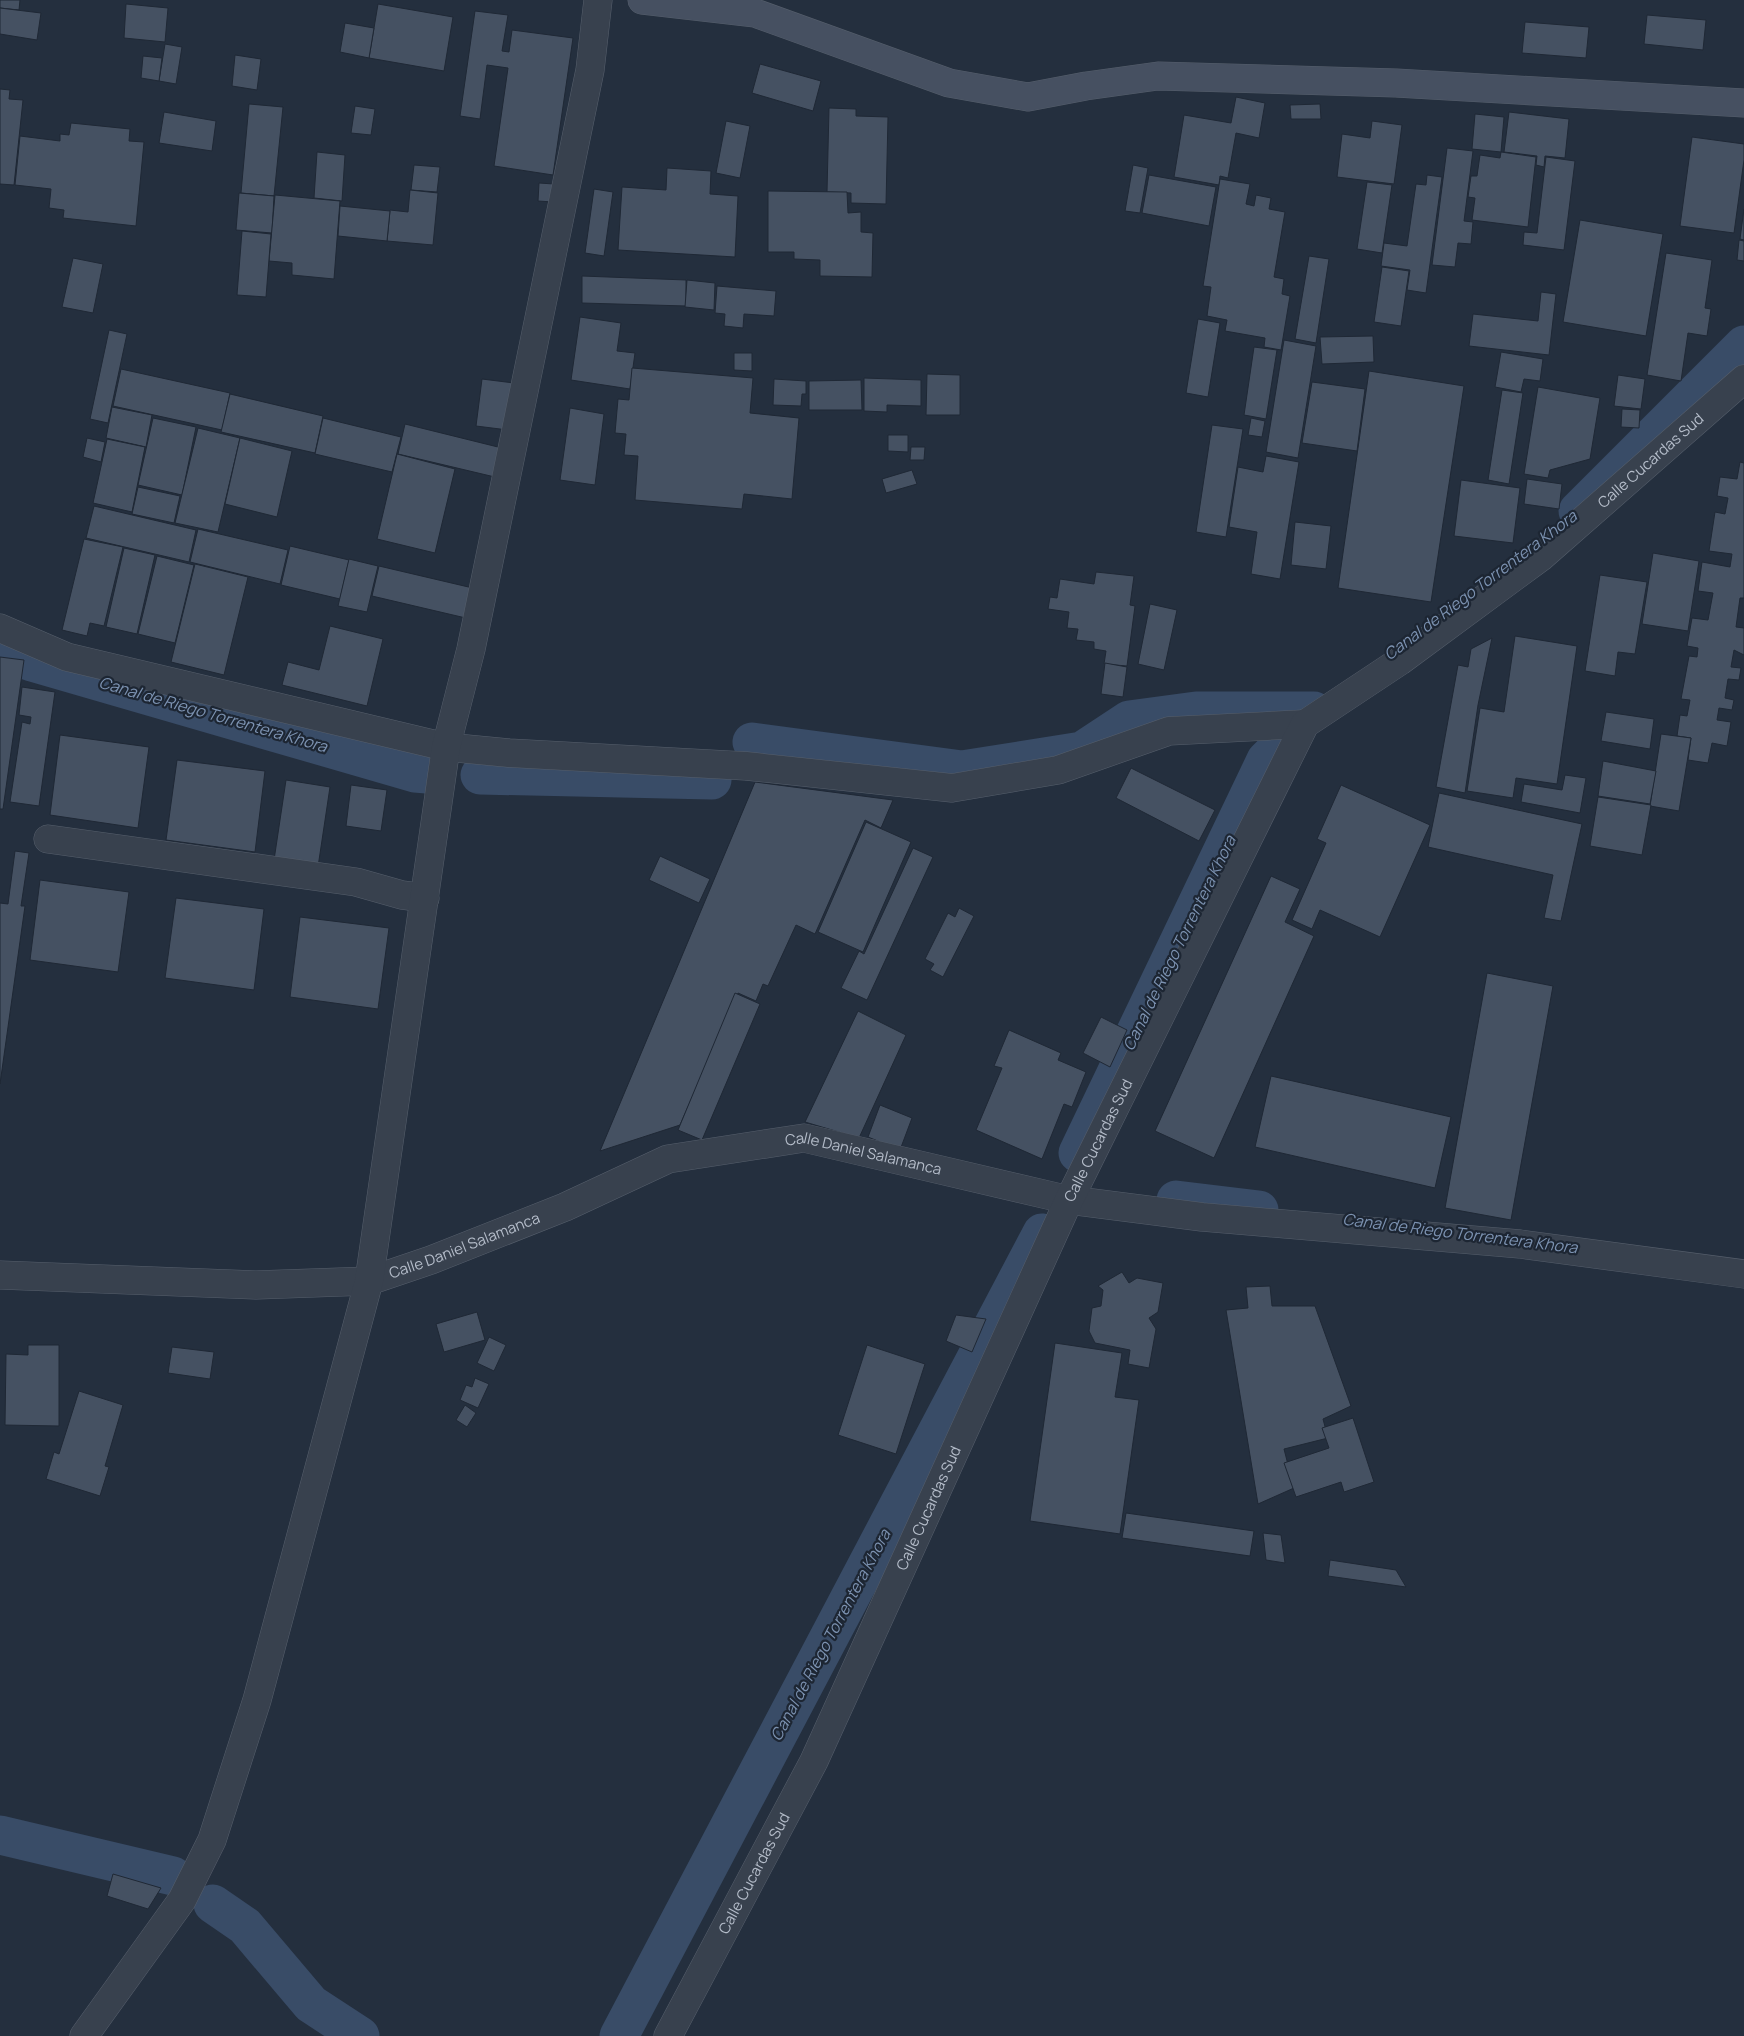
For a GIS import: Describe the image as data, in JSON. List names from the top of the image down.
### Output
{
  "streets": {
    "street": ["Calle Cucardas Sud", "Calle Daniel Salamanca"]
  },
  "crossings": [
    ["Calle Cucardas Sud", "Calle Daniel Salamanca"]
  ],
  "water": ["Canal de Riego Torrentera Khora"]
}
